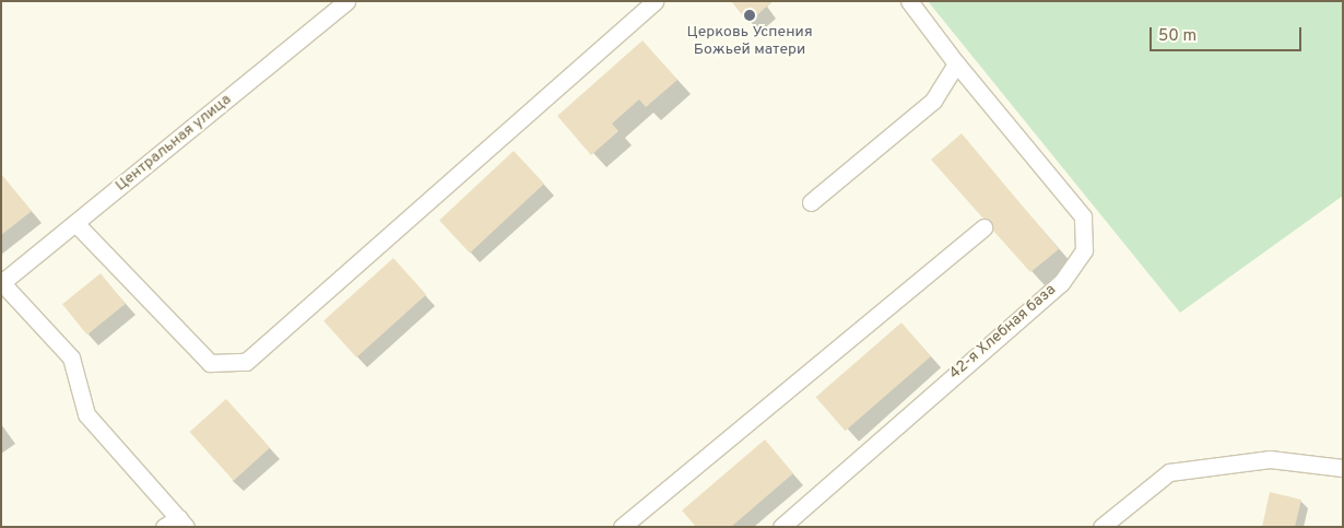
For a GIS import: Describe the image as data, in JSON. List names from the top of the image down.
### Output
{
  "streets": {
    "street": ["Центральная улица", "42-я Хлебная база"]
  },
  "places": ["Церковь Успения Божьей матери"],
  "scale_bar": "50 m"
}
